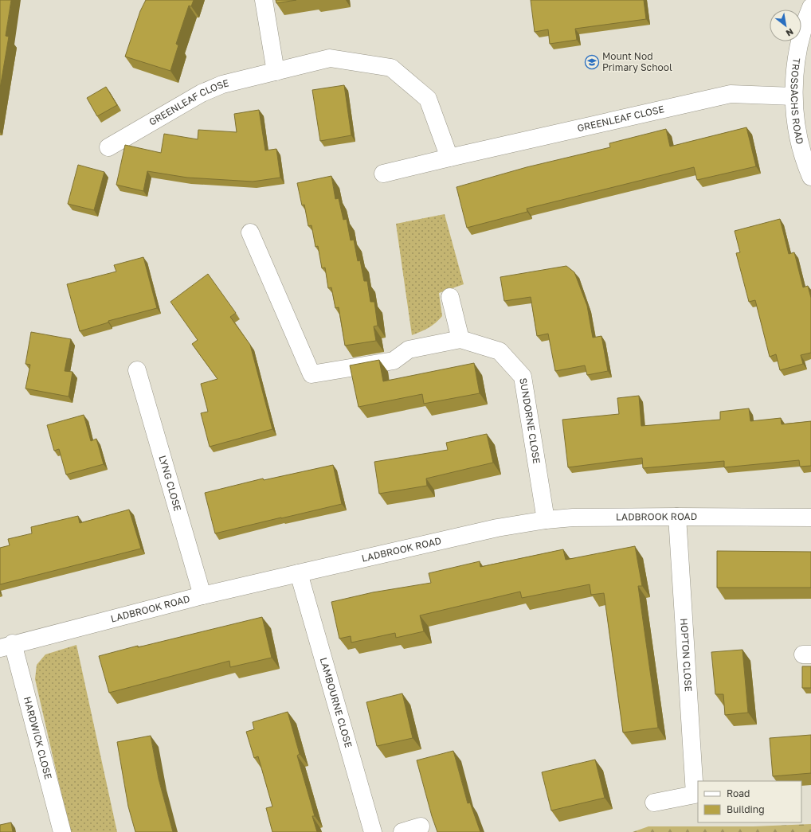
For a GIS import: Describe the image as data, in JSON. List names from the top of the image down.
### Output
{
  "streets": {
    "street": [
      "TROSSACHS ROAD",
      "GREENLEAF CLOSE",
      "SUNDORNE CLOSE",
      "LYNG CLOSE",
      "LADBROOK ROAD",
      "HOPTON CLOSE",
      "LAMBOURNE CLOSE",
      "HARDWICK CLOSE"
    ]
  },
  "crossings": [
    ["TROSSACHS ROAD", "GREENLEAF CLOSE"],
    ["SUNDORNE CLOSE", "LADBROOK ROAD"],
    ["LYNG CLOSE", "LADBROOK ROAD"],
    ["LADBROOK ROAD", "HOPTON CLOSE"],
    ["LADBROOK ROAD", "LAMBOURNE CLOSE"],
    ["LADBROOK ROAD", "HARDWICK CLOSE"]
  ],
  "places": {
    "school or university": ["Mount Nod Primary School"]
  },
  "legend": ["Road", "Building"],
  "north": "bottom right"
}
